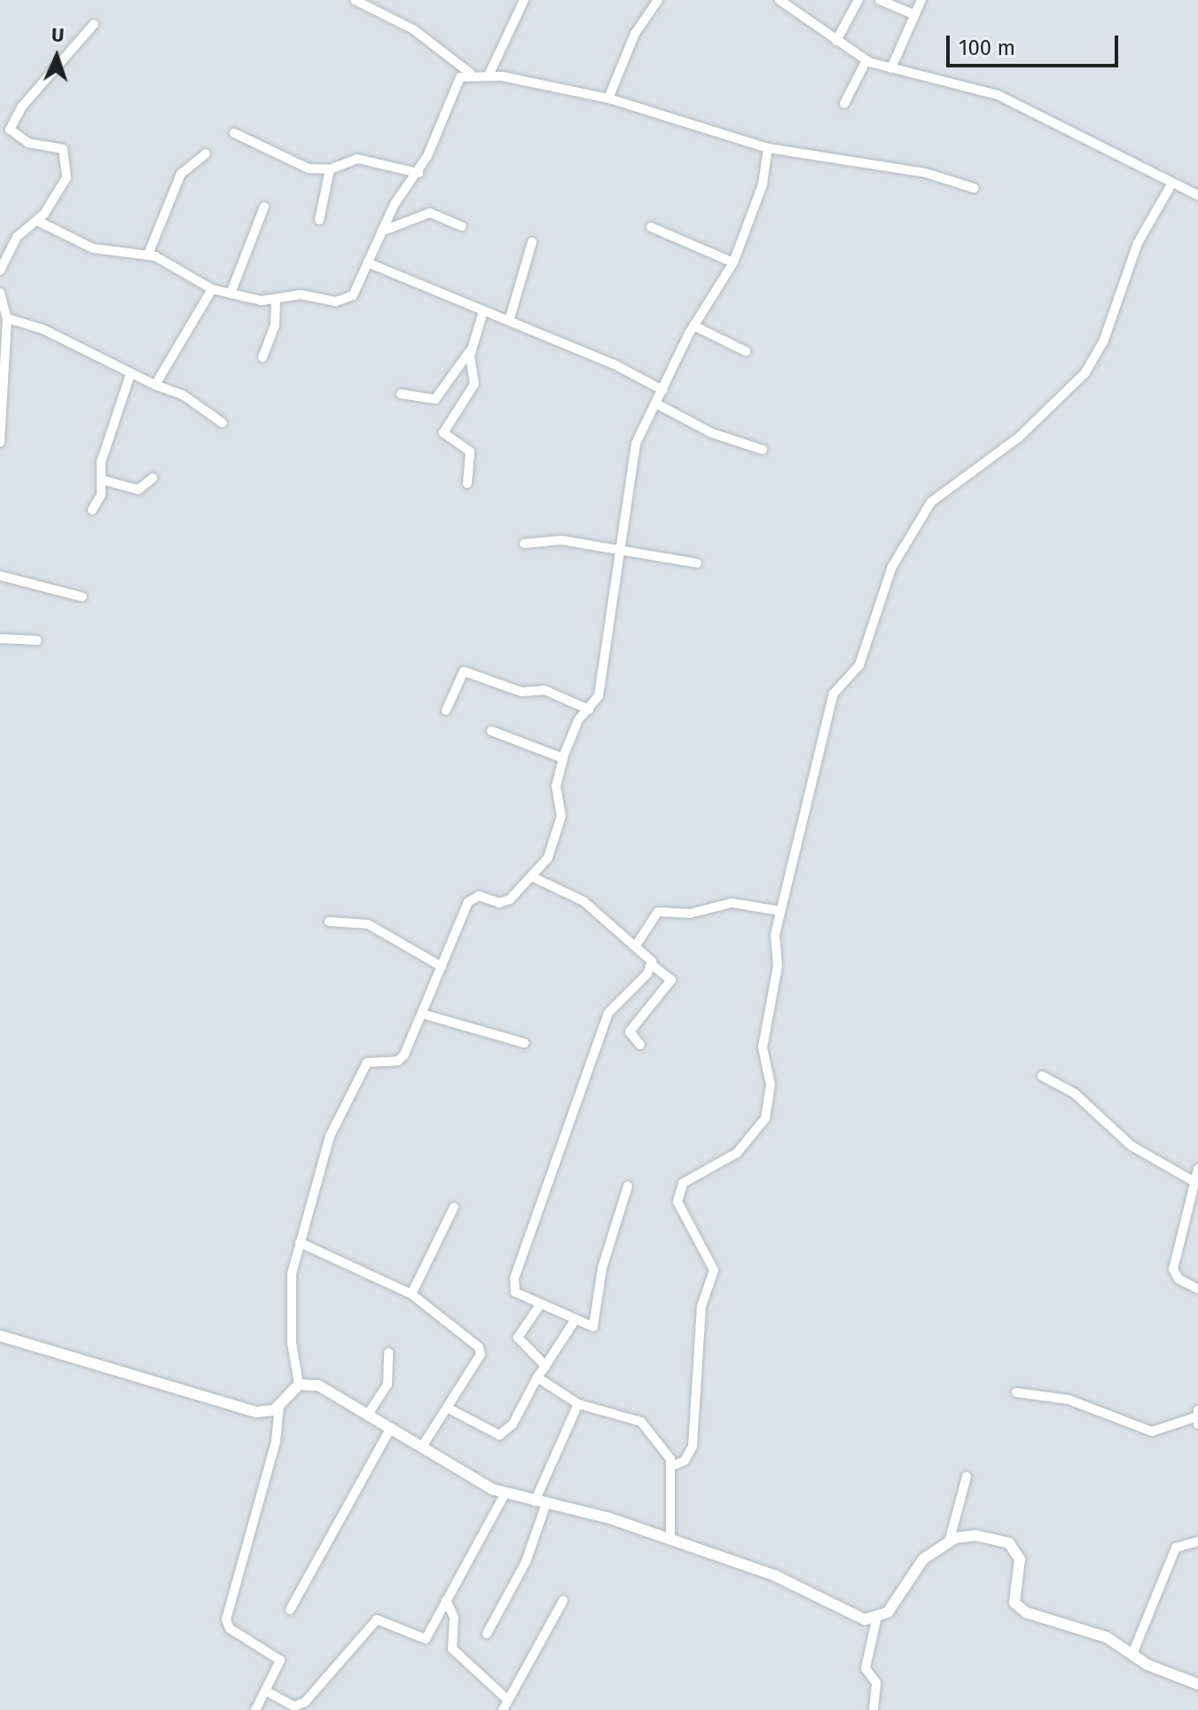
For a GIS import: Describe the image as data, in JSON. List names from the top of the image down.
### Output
{
  "scale_bar": "100 m",
  "north": "top"
}
